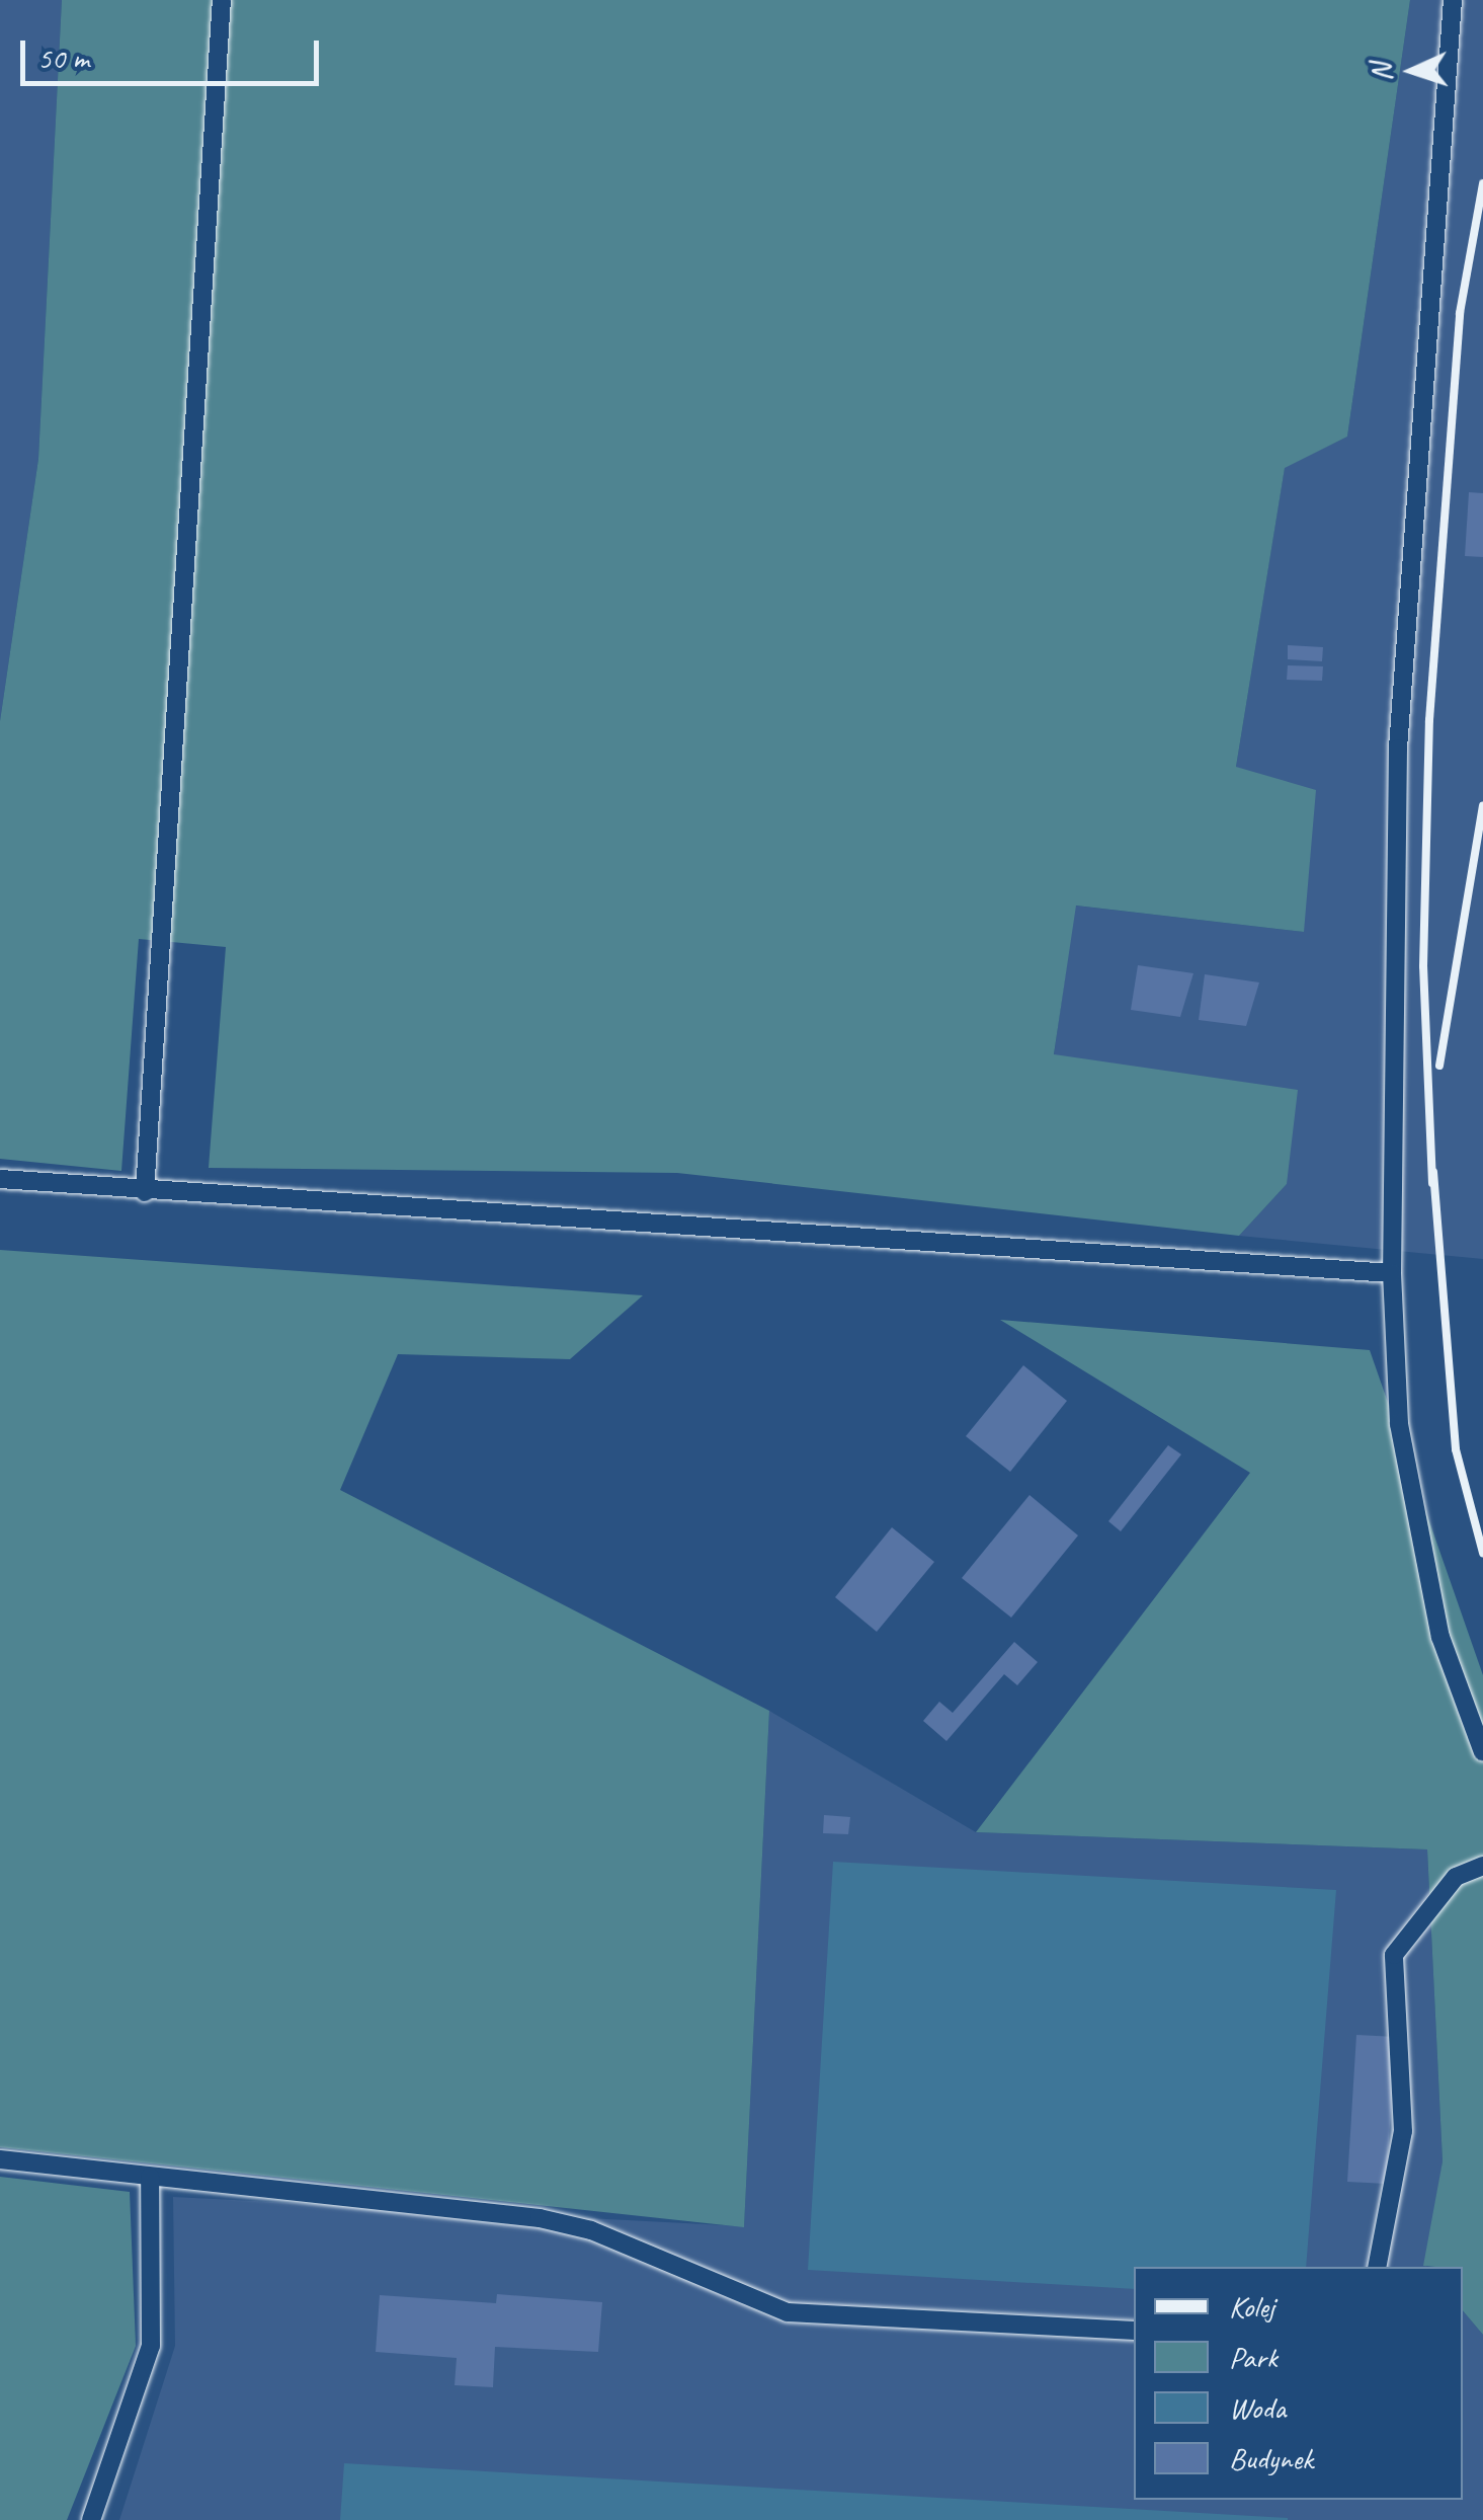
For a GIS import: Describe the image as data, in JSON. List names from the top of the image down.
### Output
{
  "legend": [
    "Kolej",
    "Park",
    "Woda",
    "Budynek"
  ],
  "scale_bar": "50 m",
  "north": "left"
}
